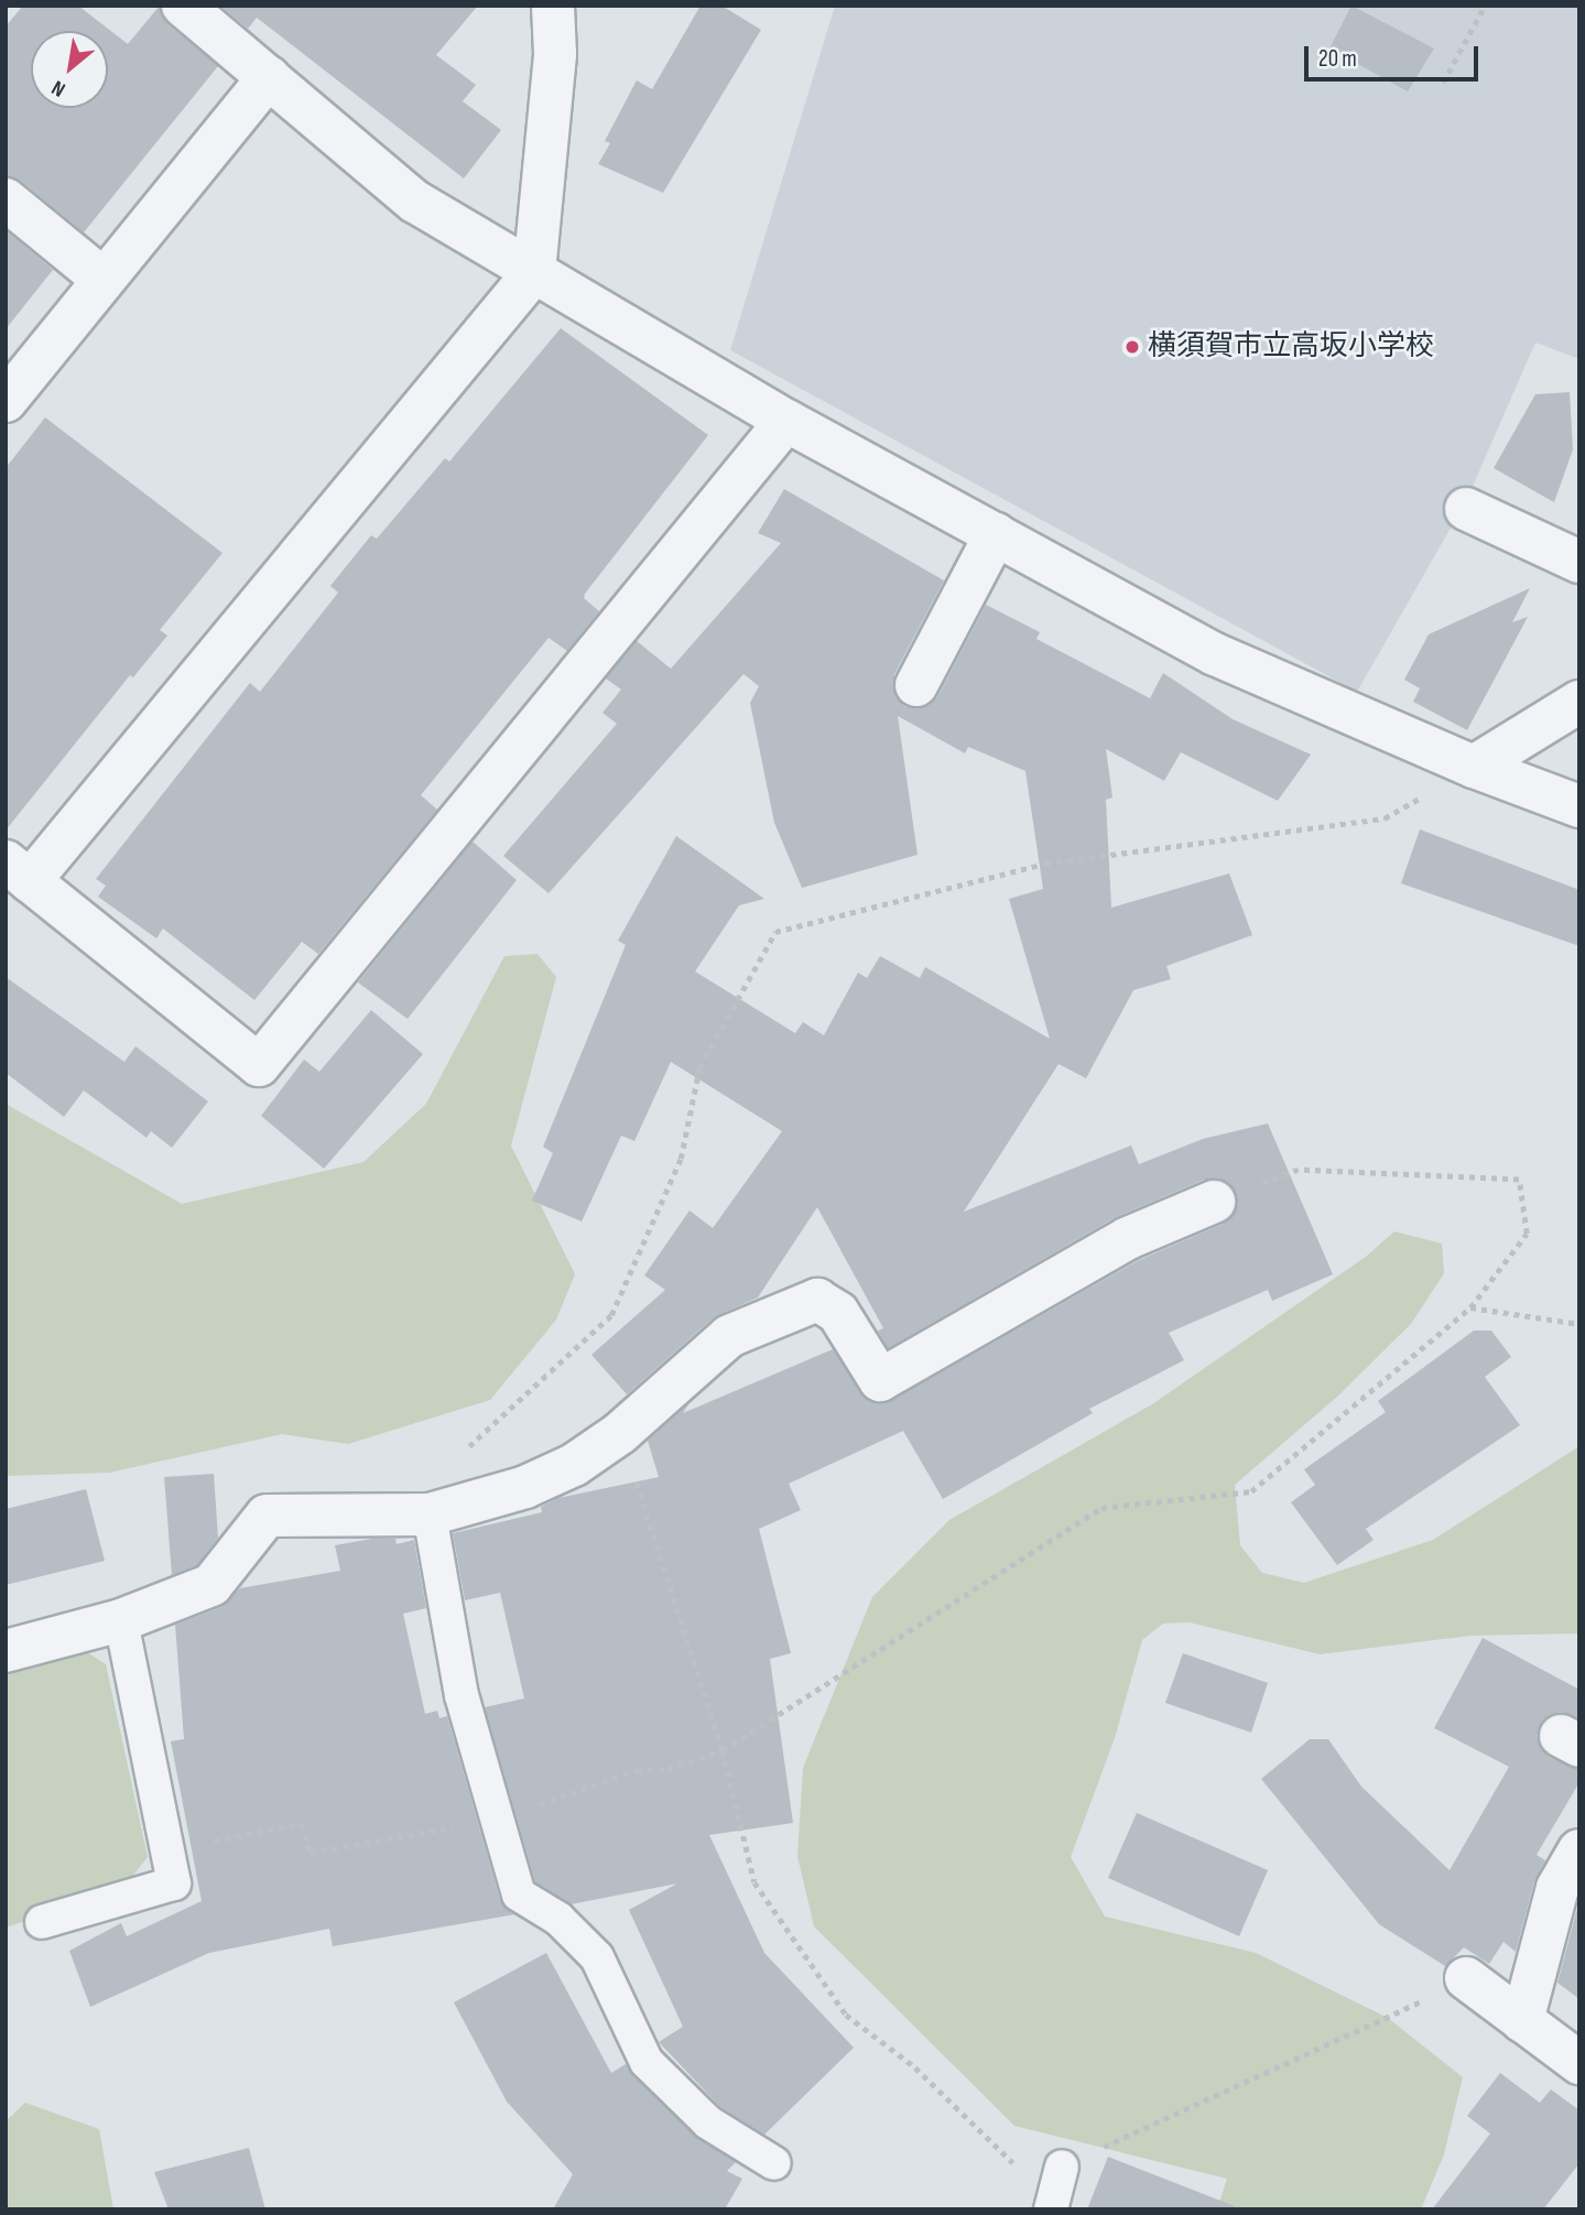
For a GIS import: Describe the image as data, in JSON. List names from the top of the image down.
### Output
{
  "places": ["横須賀市立高坂小学校"],
  "scale_bar": "20 m",
  "north": "bottom left"
}
